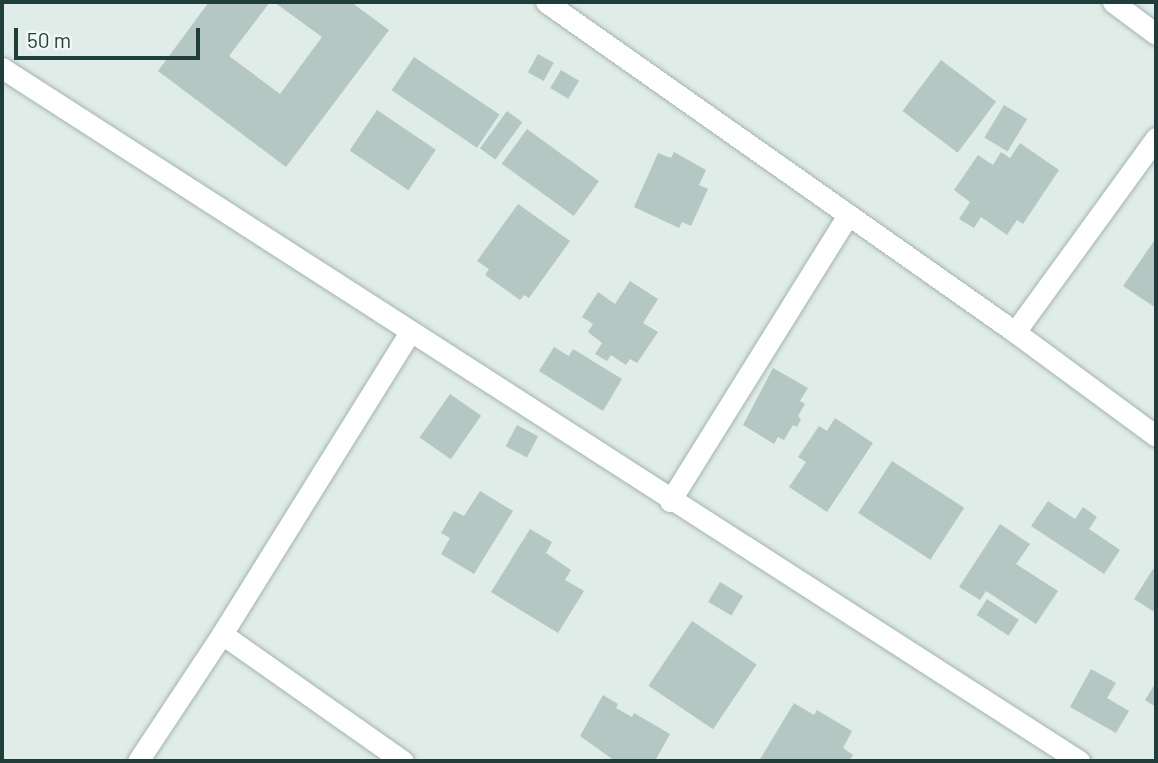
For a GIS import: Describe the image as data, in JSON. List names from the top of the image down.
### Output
{
  "scale_bar": "50 m"
}
